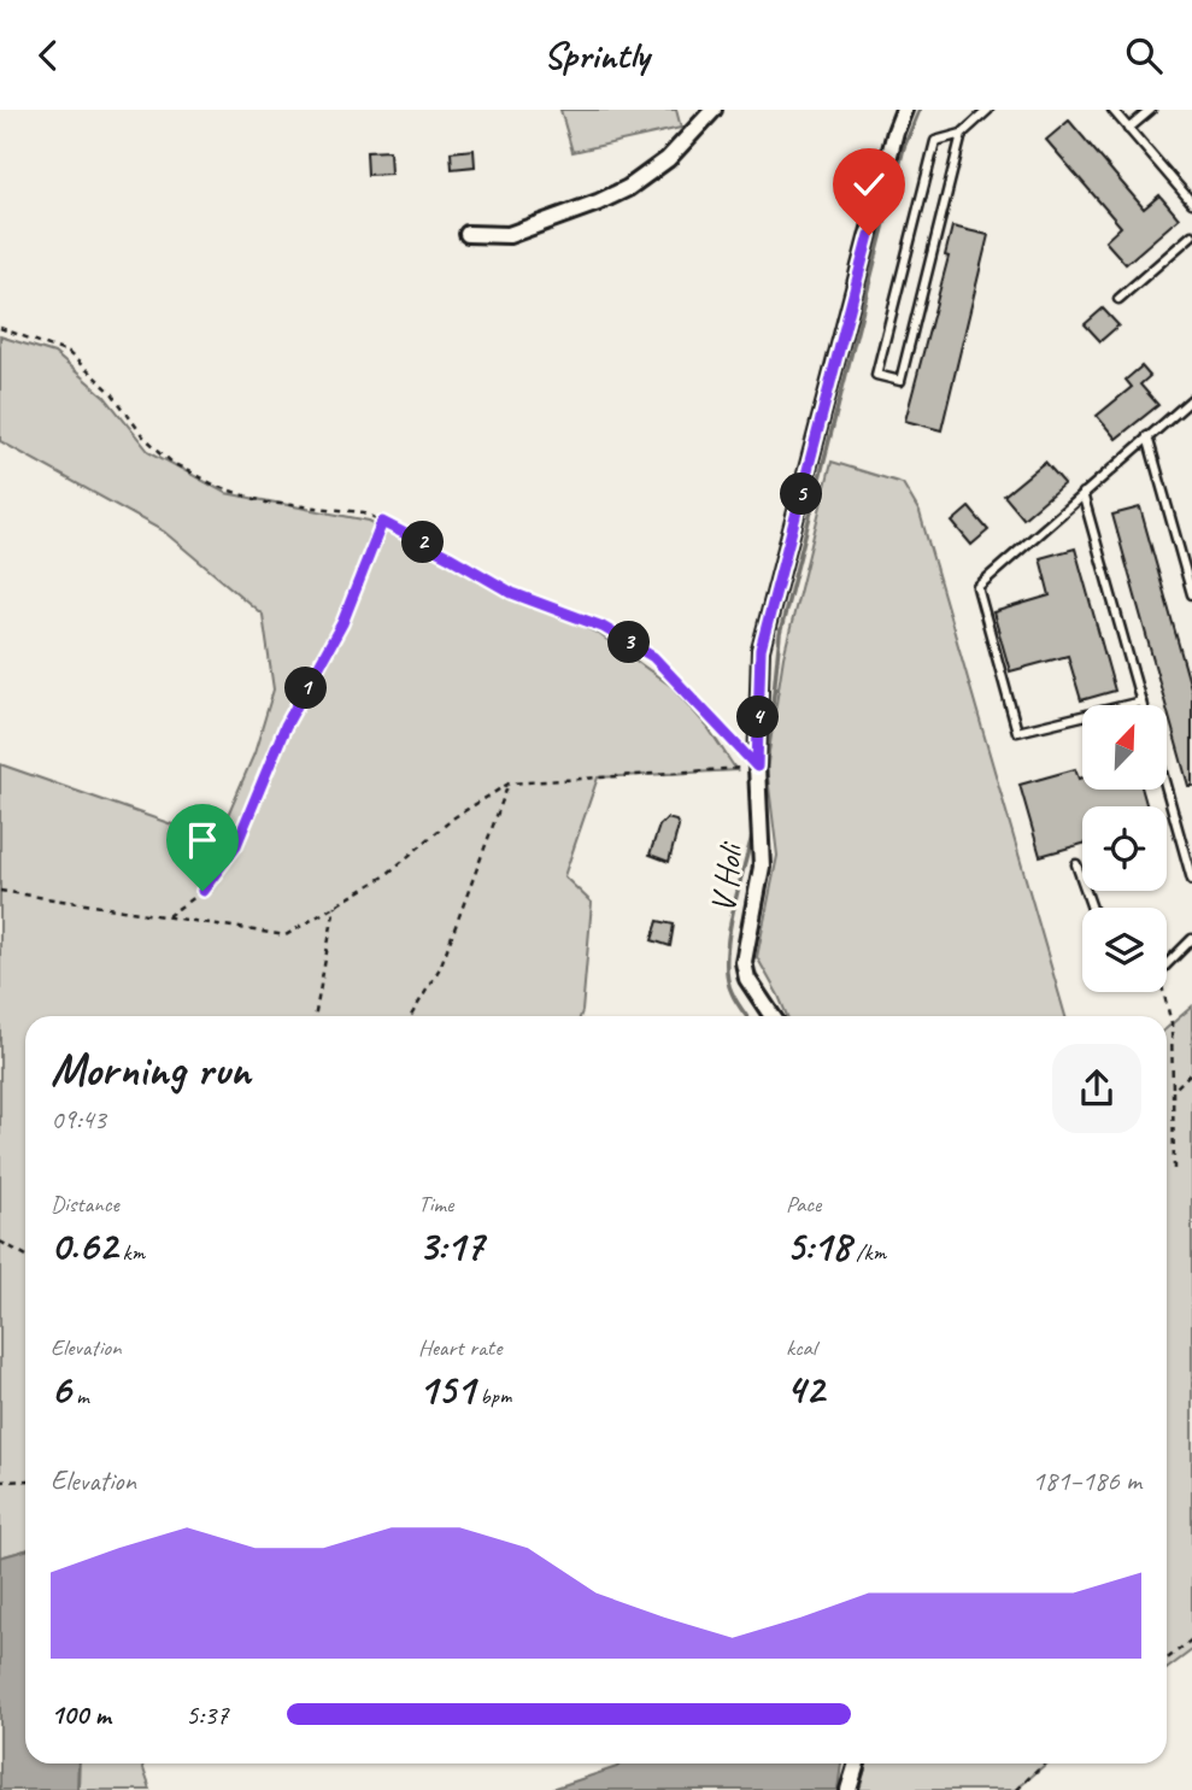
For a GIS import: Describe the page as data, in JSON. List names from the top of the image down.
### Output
{
  "streets": {
    "street": ["V Holi"]
  },
  "north": "top right",
  "page": {
    "header": "Sprintly",
    "pins": [
      "5",
      "2",
      "3",
      "1",
      "4"
    ],
    "heading": ["Morning run", "09:43"],
    "stats": [
      ["Distance", "0.62 km"],
      ["Time", "3:17"],
      ["Pace", "5:18 /km"],
      ["Elevation", "6 m"],
      ["Heart rate", "151 bpm"],
      ["kcal", "42"]
    ],
    "chart": ["Elevation", "181–186 m"],
    "list": [
      {
        "name": "100 m",
        "note": "5:37"
      }
    ]
  }
}
